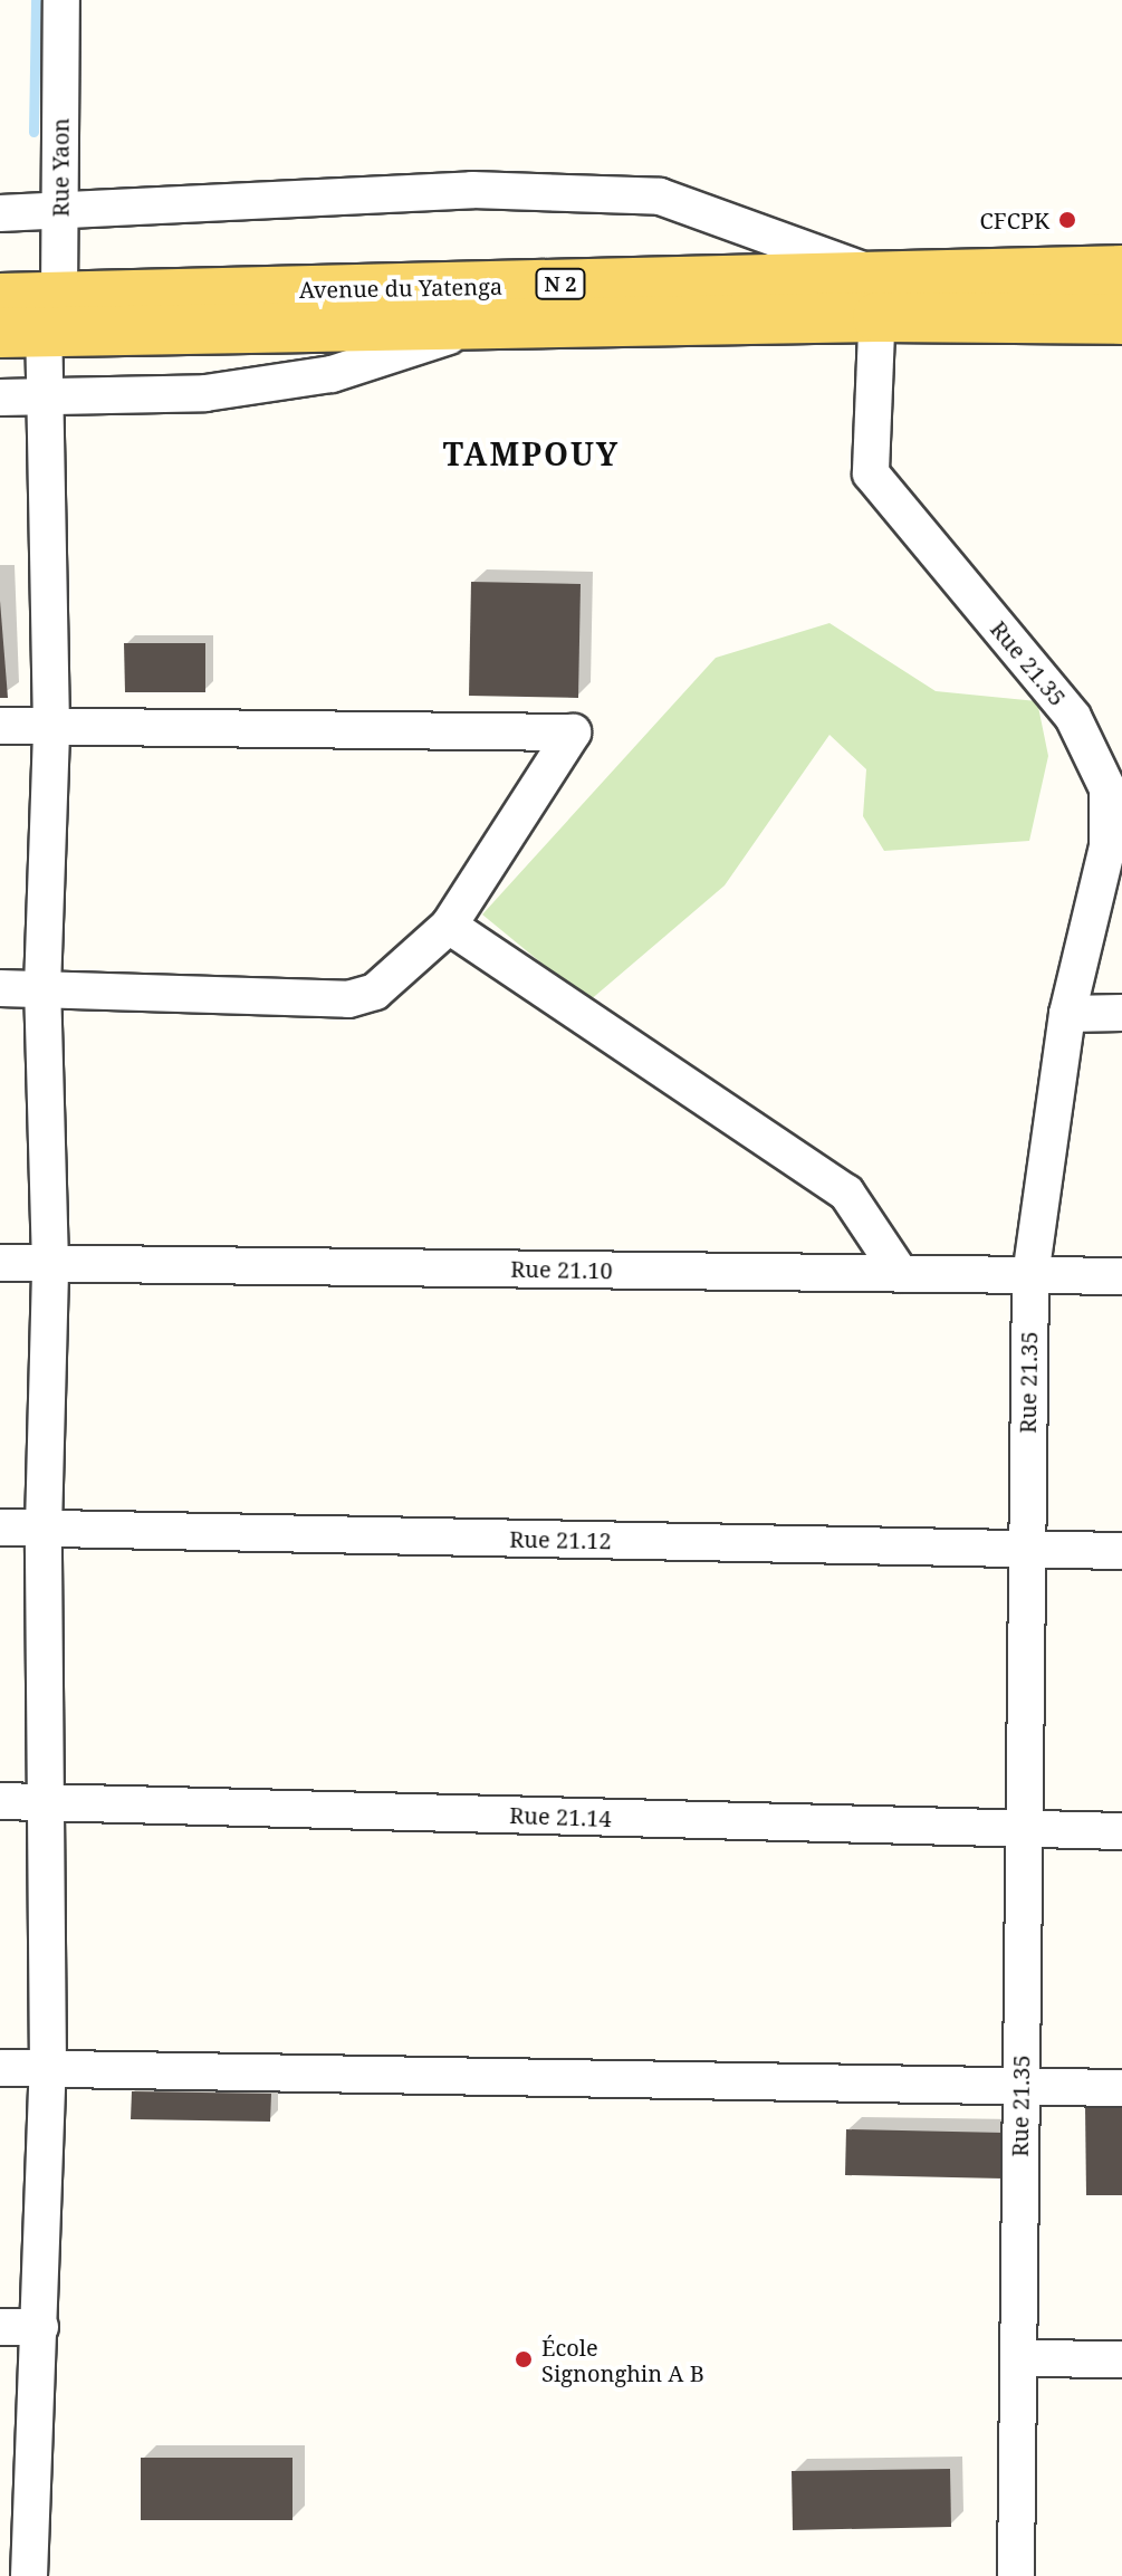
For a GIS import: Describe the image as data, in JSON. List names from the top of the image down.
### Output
{
  "streets": {
    "main road": ["N 2", "Avenue du Yatenga"],
    "street": [
      "Rue Yaon",
      "Rue 21.35",
      "Rue 21.10",
      "Rue 21.12",
      "Rue 21.14"
    ]
  },
  "crossings": [
    ["Rue Yaon", "Avenue du Yatenga"],
    ["Rue Yaon", "Rue 21.10"],
    ["Rue Yaon", "Rue 21.12"],
    ["Rue Yaon", "Rue 21.14"],
    ["Avenue du Yatenga", "Rue 21.35"],
    ["Rue 21.35", "Rue 21.10"],
    ["Rue 21.35", "Rue 21.12"],
    ["Rue 21.35", "Rue 21.14"]
  ],
  "districts": ["TAMPOUY"],
  "places": ["CFCPK", "École Signonghin A B"]
}
